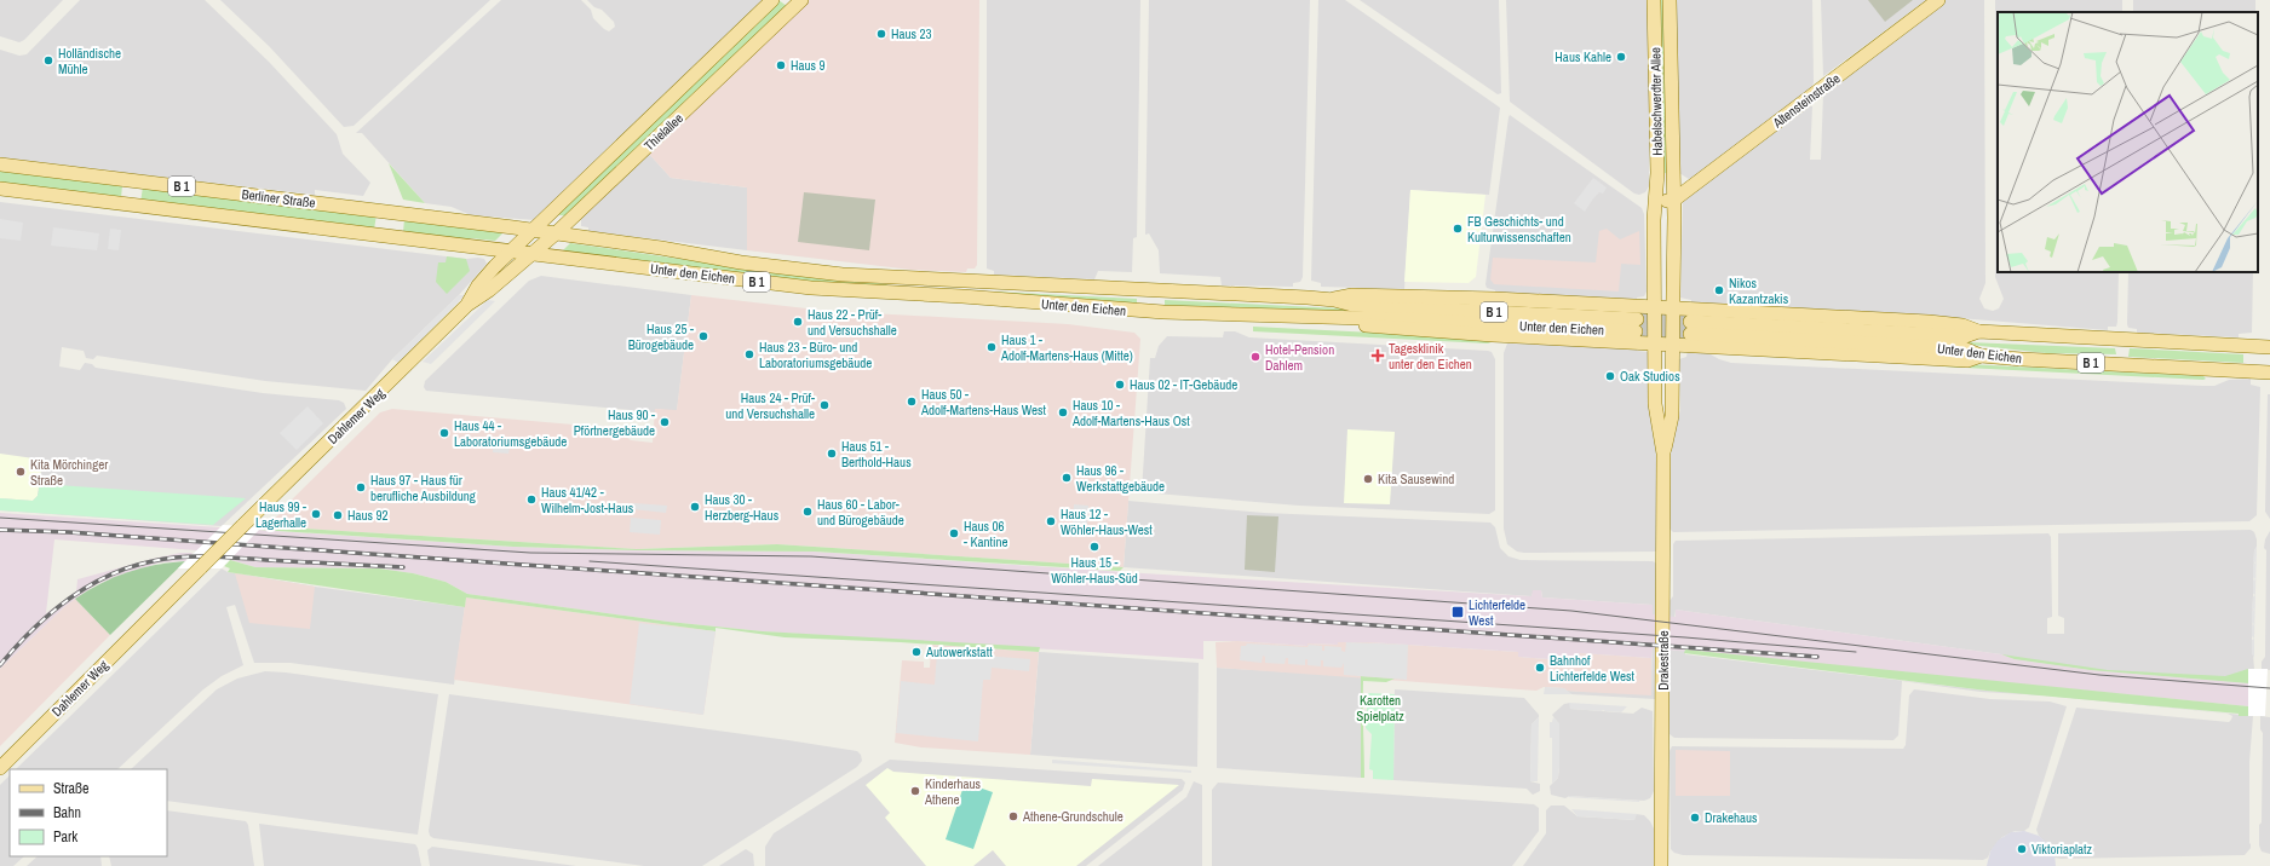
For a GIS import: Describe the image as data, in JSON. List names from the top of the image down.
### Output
{
  "streets": {
    "main road": [
      "Altensteinstraße",
      "Habelschwerdter Allee",
      "Thielallee",
      "B 1",
      "Berliner Straße",
      "Unter den Eichen",
      "Dahlemer Weg",
      "Drakestraße"
    ]
  },
  "crossings": [
    ["Altensteinstraße", "Habelschwerdter Allee"],
    ["Habelschwerdter Allee", "Drakestraße"],
    ["Thielallee", "Berliner Straße"],
    ["Thielallee", "Unter den Eichen"],
    ["Thielallee", "Dahlemer Weg"],
    ["Berliner Straße", "Unter den Eichen"],
    ["Berliner Straße", "Dahlemer Weg"],
    ["Unter den Eichen", "Dahlemer Weg"]
  ],
  "parks": ["Karotten Spielplatz"],
  "places": {
    "other": [
      "Haus 23",
      "Haus Kahle",
      "Holländische Mühle",
      "Haus 9",
      "FB Geschichts- und Kulturwissenschaften",
      "Nikos Kazantzakis",
      "Haus 22 - Prüf- und Versuchshalle",
      "Haus 25 - Bürogebäude",
      "Haus 1 - Adolf-Martens-Haus (Mitte)",
      "Haus 23 - Büro- und Laboratoriumsgebäude",
      "Hotel-Pension Dahlem",
      "Oak Studios",
      "Haus 02 - IT-Gebäude",
      "Haus 50 - Adolf-Martens-Haus West",
      "Haus 24 - Prüf- und Versuchshalle",
      "Haus 10 - Adolf-Martens-Haus Ost",
      "Haus 90 - Pförtnergebäude",
      "Haus 44 - Laboratoriumsgebäude",
      "Haus 51 - Berthold-Haus",
      "Kita Mörchinger Straße",
      "Haus 96 - Werkstattgebäude",
      "Kita Sausewind",
      "Haus 97 - Haus für berufliche Ausbildung",
      "Haus 41/42 - Wilhelm-Jost-Haus",
      "Haus 30 - Herzberg-Haus",
      "Haus 60 - Labor- und Bürogebäude",
      "Haus 99 - Lagerhalle",
      "Haus 92",
      "Haus 12 - Wöhler-Haus-West",
      "Haus 06 - Kantine",
      "Haus 15 - Wöhler-Haus-Süd",
      "Autowerkstatt",
      "Bahnhof Lichterfelde West",
      "Kinderhaus Athene",
      "Athene-Grundschule",
      "Drakehaus",
      "Viktoriaplatz"
    ],
    "health": ["Tagesklinik unter den Eichen"],
    "transit": ["Lichterfelde West"]
  },
  "legend": ["Straße", "Bahn", "Park"]
}
